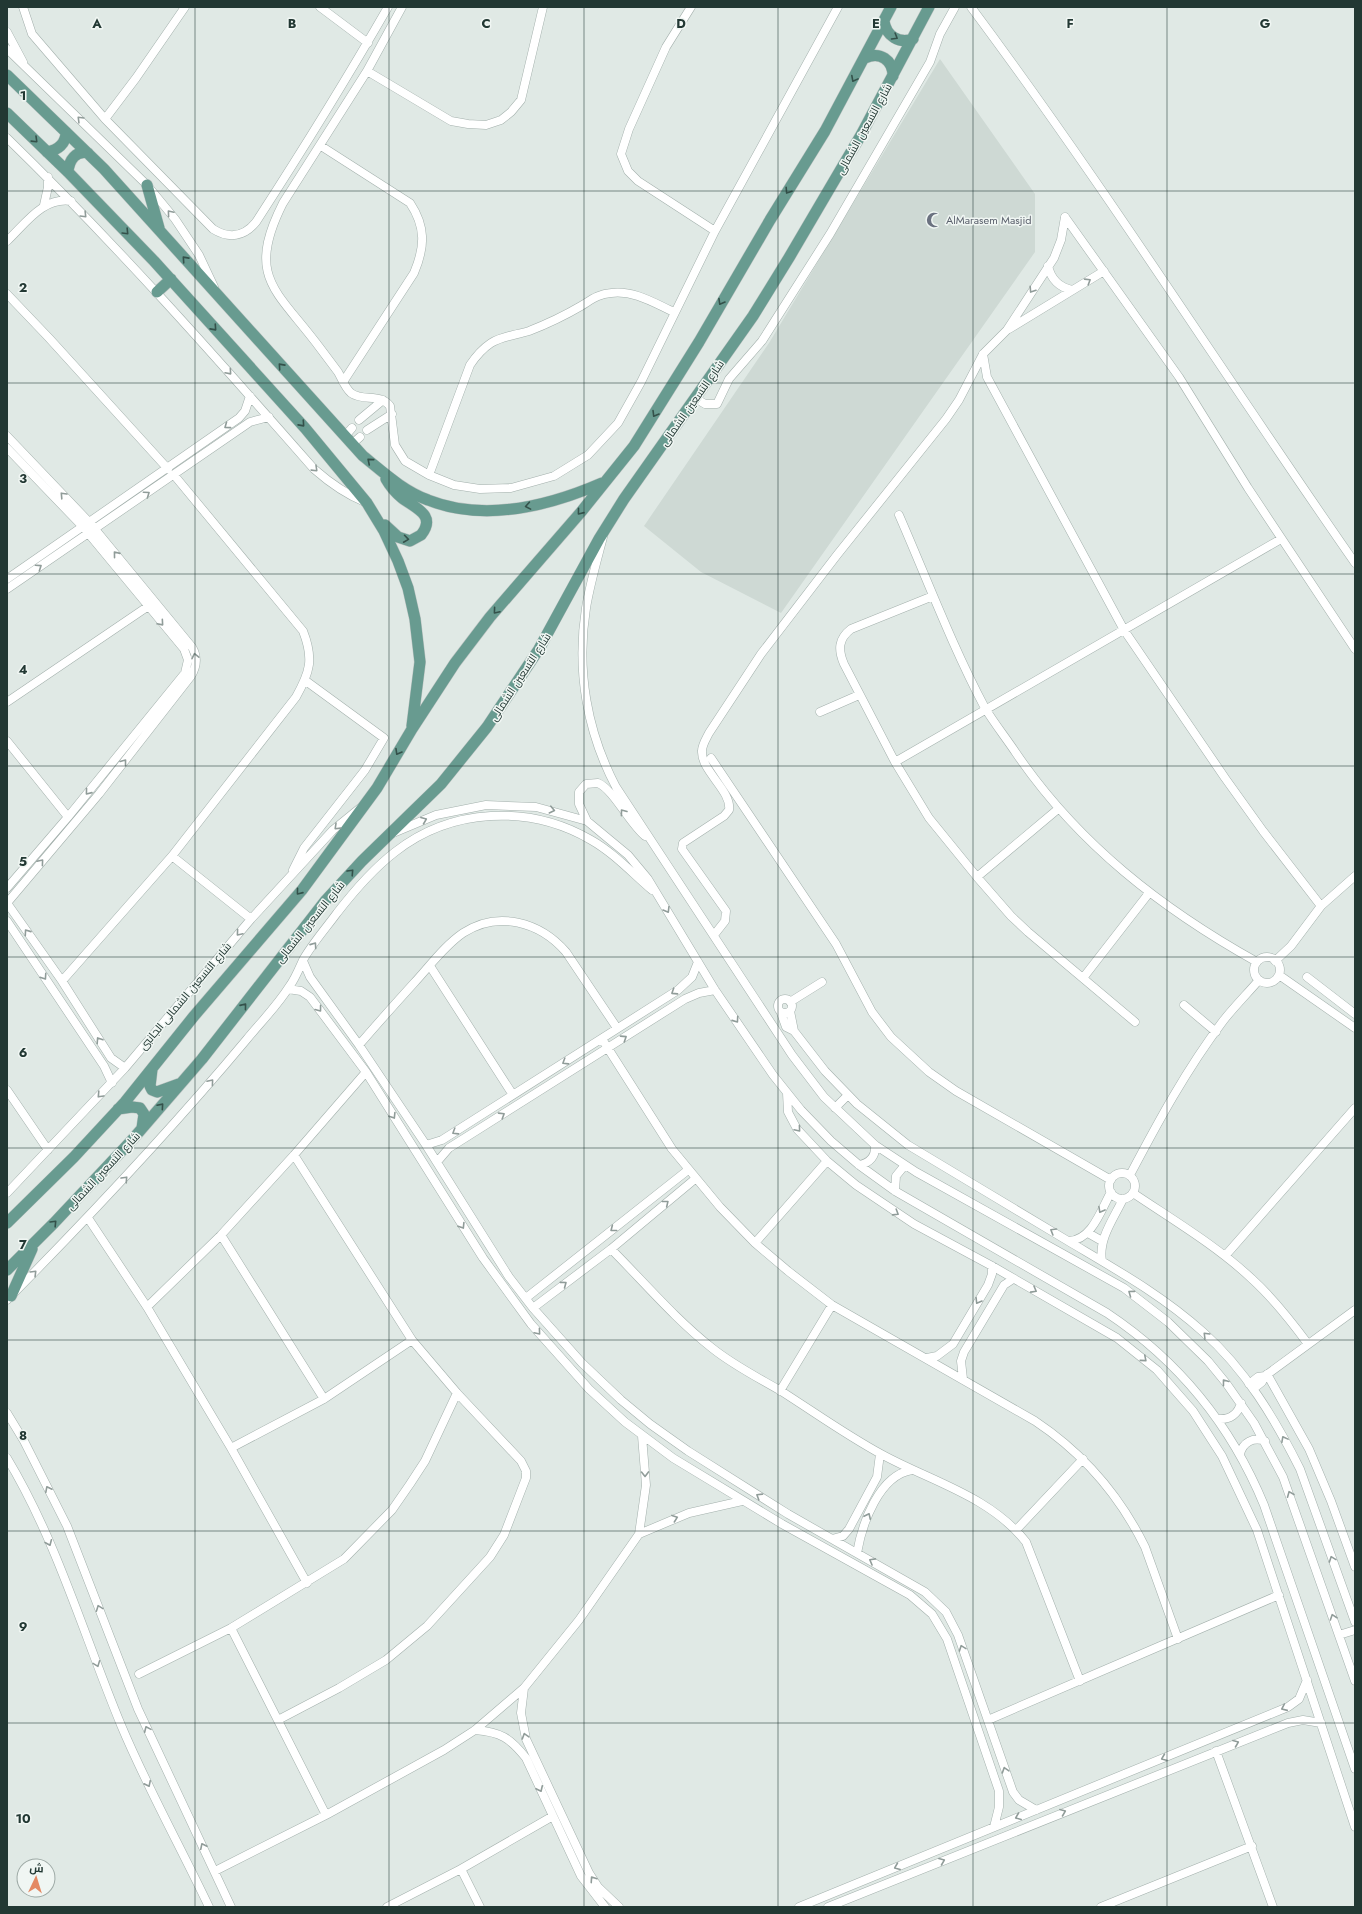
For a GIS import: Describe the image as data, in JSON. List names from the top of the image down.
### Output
{
  "streets": {
    "main road": ["شارع التسعين الشمالى"],
    "street": ["شارع التسعين الشمالى الجانبى"]
  },
  "crossings": [
    ["شارع التسعين الشمالى", "شارع التسعين الشمالى الجانبى"]
  ],
  "one_way": ["شارع التسعين الشمالى الجانبى"],
  "places": {
    "mosque": ["AlMarasem Masjid"]
  },
  "north": "top",
  "grid": {
    "columns": [
      "A",
      "B",
      "C",
      "D",
      "E",
      "F",
      "G"
    ],
    "rows": [
      "1",
      "2",
      "3",
      "4",
      "5",
      "6",
      "7",
      "8",
      "9",
      "10"
    ]
  }
}
